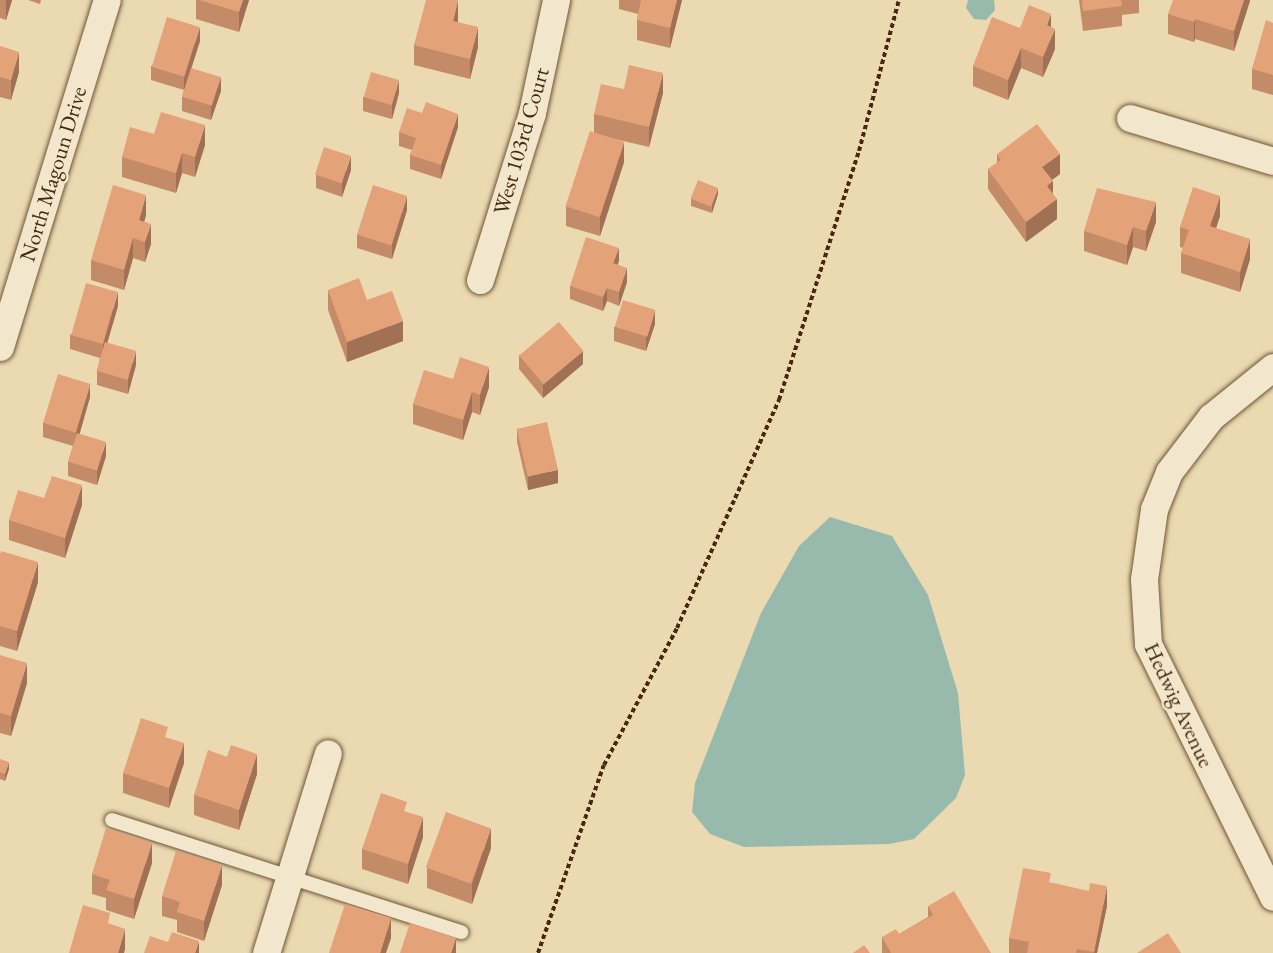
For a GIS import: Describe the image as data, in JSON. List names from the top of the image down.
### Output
{
  "streets": {
    "street": ["West 103rd Court", "North Magoun Drive", "Hedwig Avenue"]
  }
}
